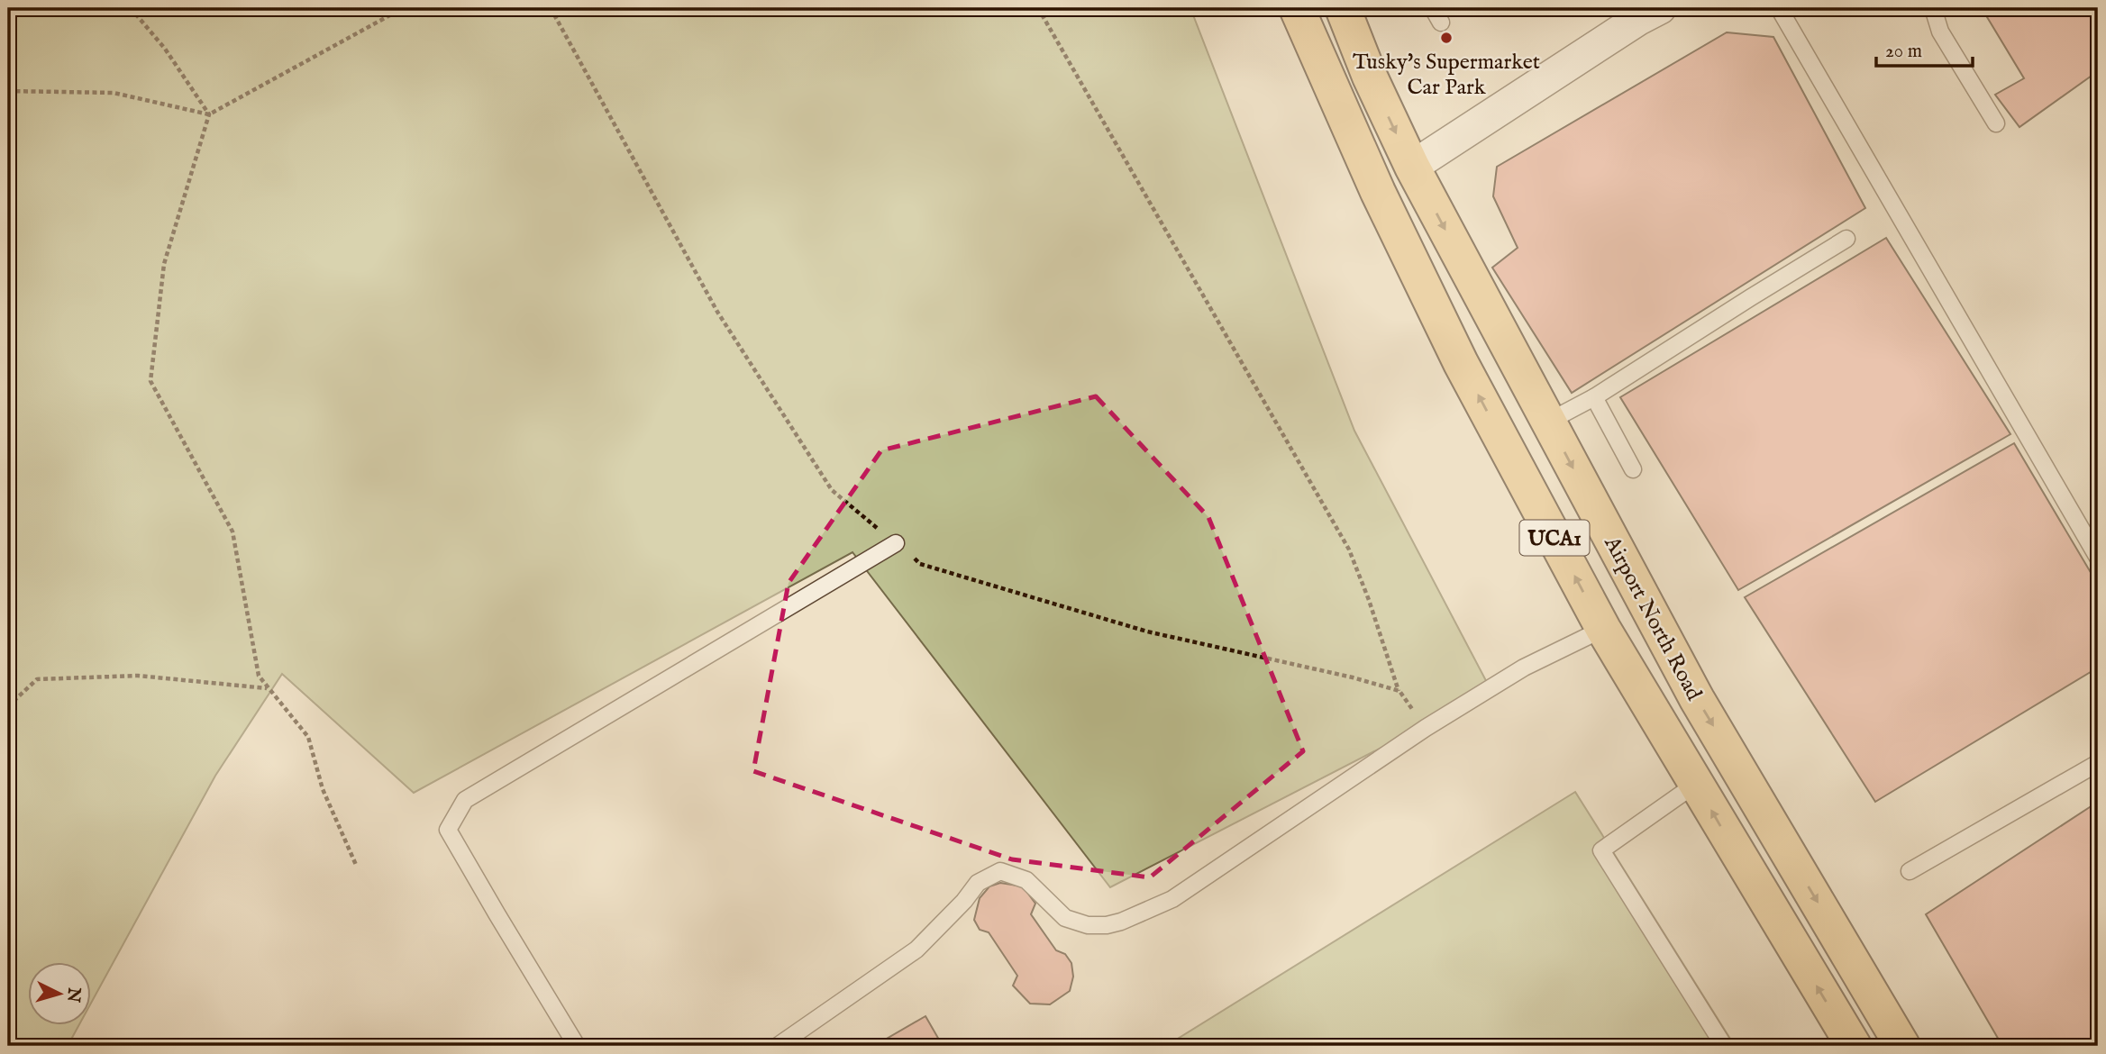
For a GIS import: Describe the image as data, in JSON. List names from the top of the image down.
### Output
{
  "streets": {
    "main road": ["UCA1", "Airport North Road"]
  },
  "places": ["Tusky's Supermarket Car Park"],
  "scale_bar": "20 m",
  "north": "right"
}
